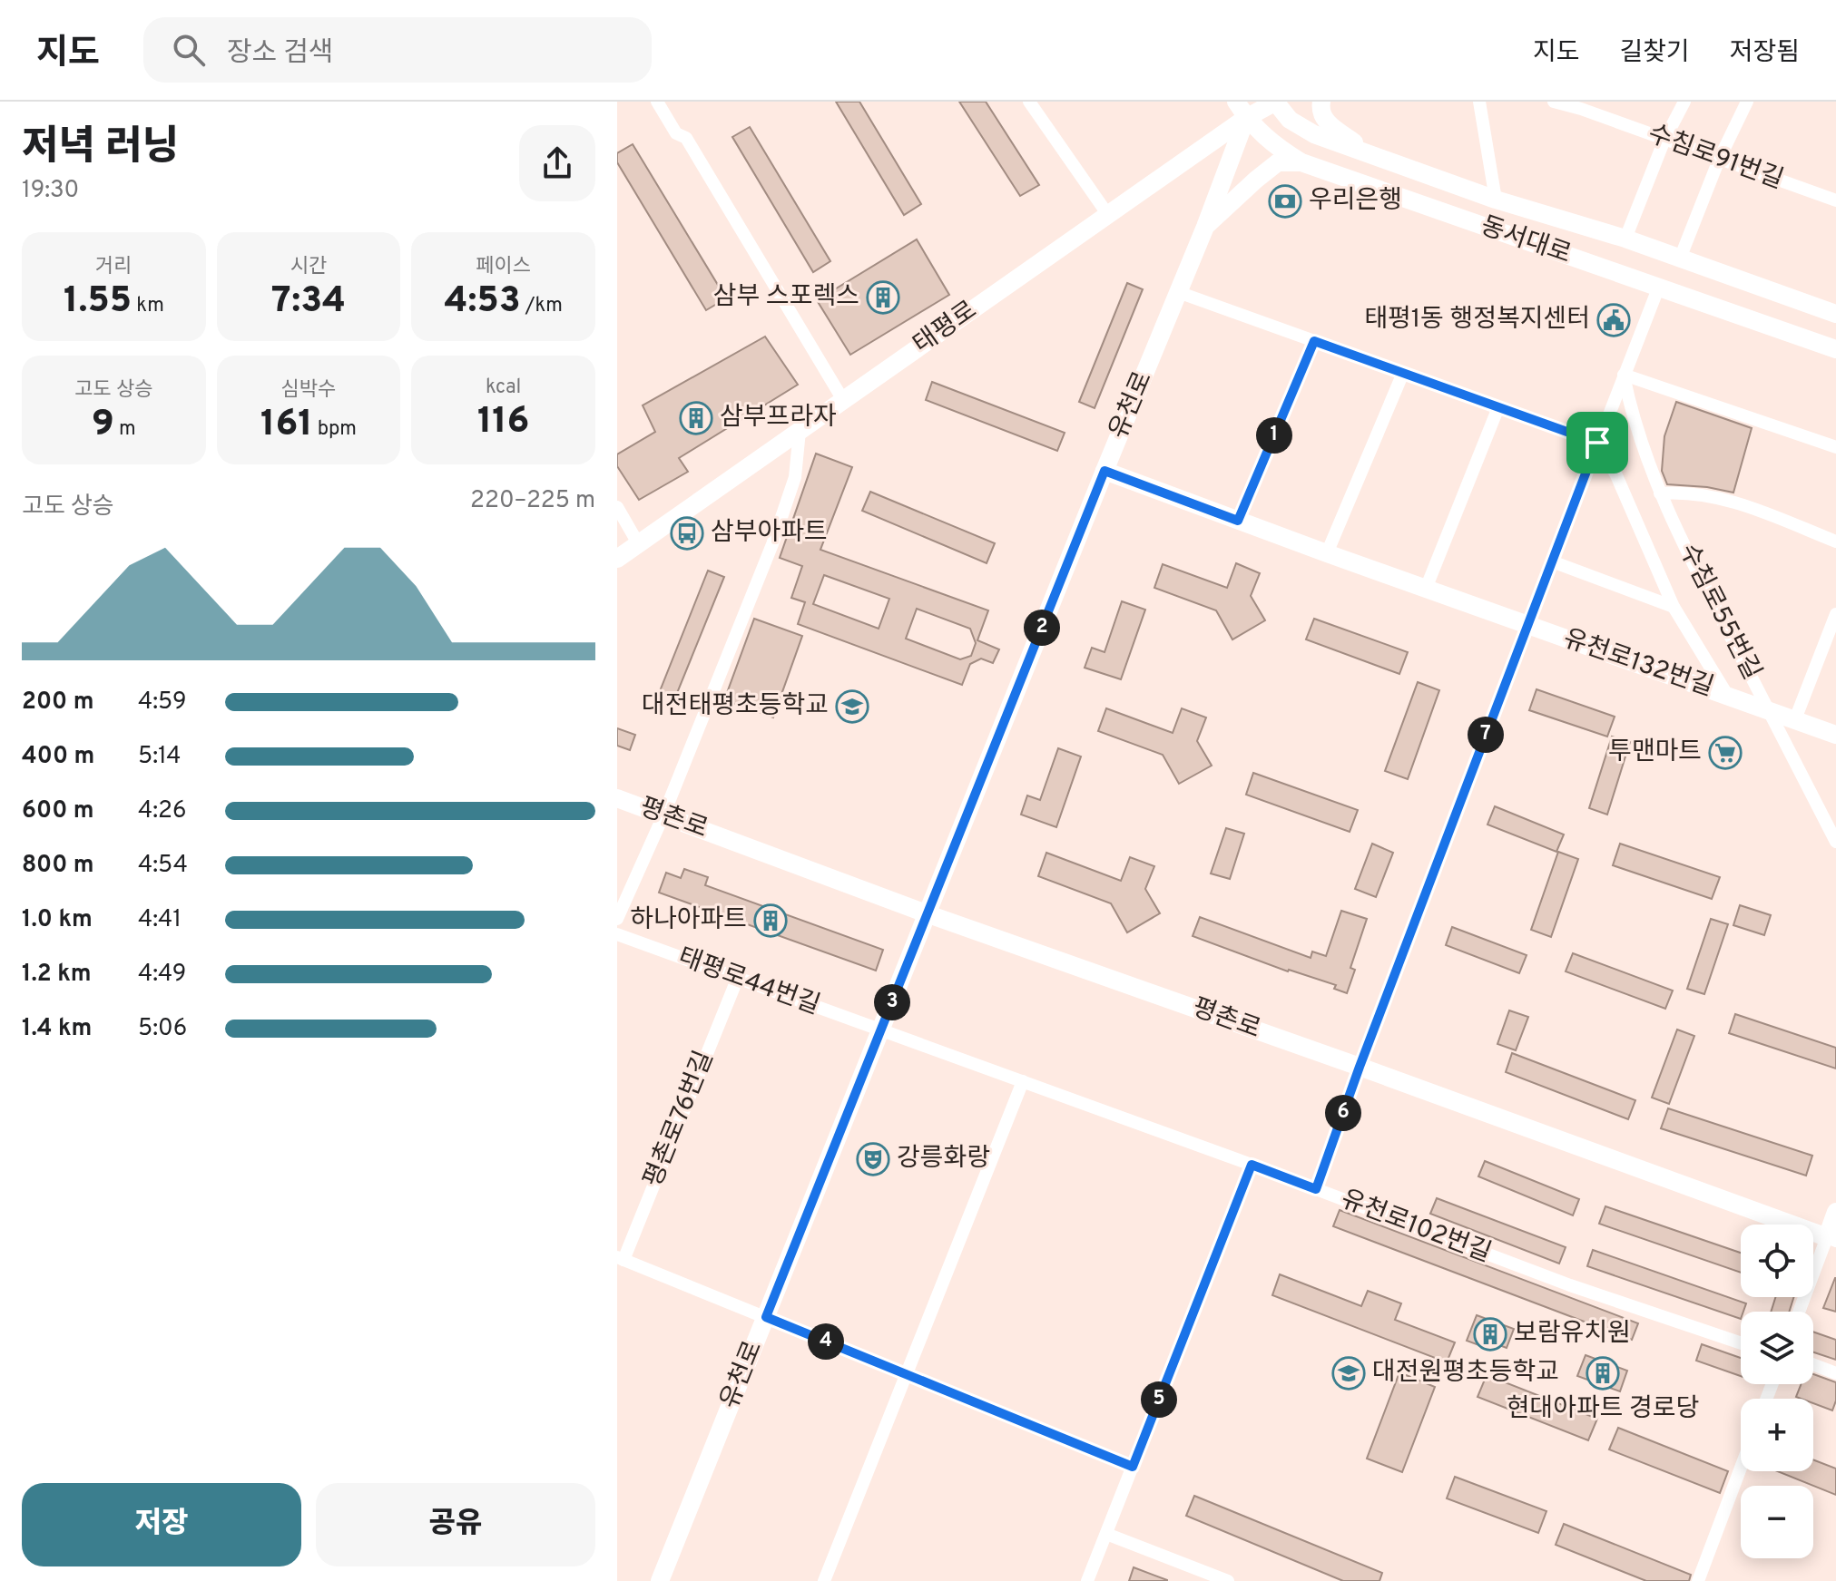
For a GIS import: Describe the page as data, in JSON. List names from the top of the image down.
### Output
{
  "streets": {
    "main road": [
      "동서대로",
      "태평로",
      "유천로",
      "유천로132번길",
      "평촌로"
    ],
    "street": [
      "수침로91번길",
      "수침로55번길",
      "태평로44번길",
      "평촌로76번길",
      "유천로102번길"
    ]
  },
  "crossings": [
    ["동서대로", "태평로"],
    ["동서대로", "유천로"],
    ["태평로", "유천로"],
    ["유천로", "유천로132번길"],
    ["유천로", "평촌로"],
    ["유천로", "태평로44번길"],
    ["유천로", "유천로102번길"],
    ["수침로55번길", "유천로132번길"],
    ["태평로44번길", "평촌로76번길"],
    ["태평로44번길", "유천로102번길"]
  ],
  "places": {
    "bank": ["우리은행"],
    "building": [
      "삼부 스포렉스",
      "삼부프라자",
      "하나아파트",
      "보람유치원",
      "현대아파트 경로당"
    ],
    "public building": ["태평1동 행정복지센터"],
    "bus stop": ["삼부아파트"],
    "school or university": ["대전태평초등학교", "대전원평초등학교"],
    "supermarket": ["투맨마트"],
    "theatre": ["강릉화랑"]
  },
  "page": {
    "header": "지도",
    "search": "장소 검색",
    "nav": ["지도", "길찾기", "저장됨"],
    "heading": ["저녁 러닝", "19:30"],
    "stats": [
      ["거리", "1.55 km"],
      ["시간", "7:34"],
      ["페이스", "4:53 /km"],
      ["고도 상승", "9 m"],
      ["심박수", "161 bpm"],
      ["kcal", "116"]
    ],
    "pins": [
      "1",
      "2",
      "7",
      "3",
      "6",
      "4",
      "5"
    ],
    "chart": ["고도 상승", "220–225 m"],
    "list": [
      {
        "name": "200 m",
        "note": "4:59"
      },
      {
        "name": "400 m",
        "note": "5:14"
      },
      {
        "name": "600 m",
        "note": "4:26"
      },
      {
        "name": "800 m",
        "note": "4:54"
      },
      {
        "name": "1.0 km",
        "note": "4:41"
      },
      {
        "name": "1.2 km",
        "note": "4:49"
      },
      {
        "name": "1.4 km",
        "note": "5:06"
      }
    ],
    "map_buttons": ["+", "−"],
    "buttons": ["저장", "공유"]
  }
}
